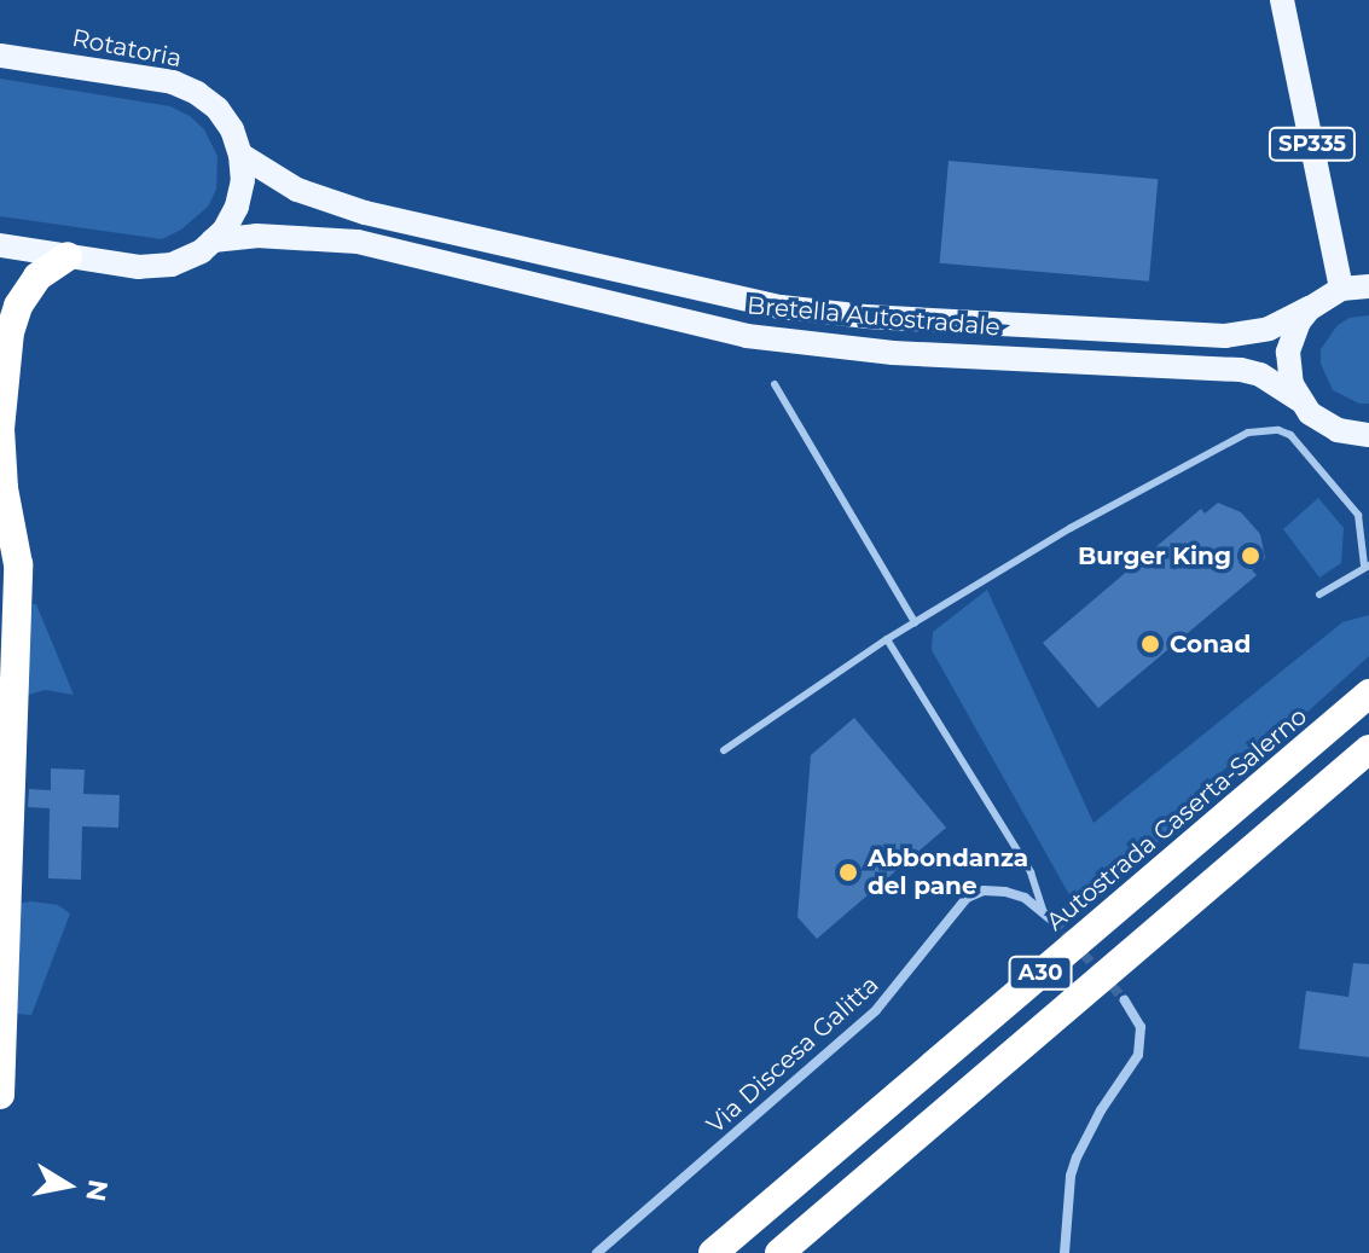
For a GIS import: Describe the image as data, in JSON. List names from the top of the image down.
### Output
{
  "streets": {
    "highway": ["Autostrada Caserta-Salerno", "A30"],
    "main road": ["Rotatoria", "SP335", "Bretella Autostradale"],
    "street": ["Via Discesa Galitta"]
  },
  "crossings": [
    ["Rotatoria", "Bretella Autostradale"],
    ["SP335", "Bretella Autostradale"]
  ],
  "places": ["Burger King", "Conad", "Abbondanza del pane"],
  "north": "right"
}
